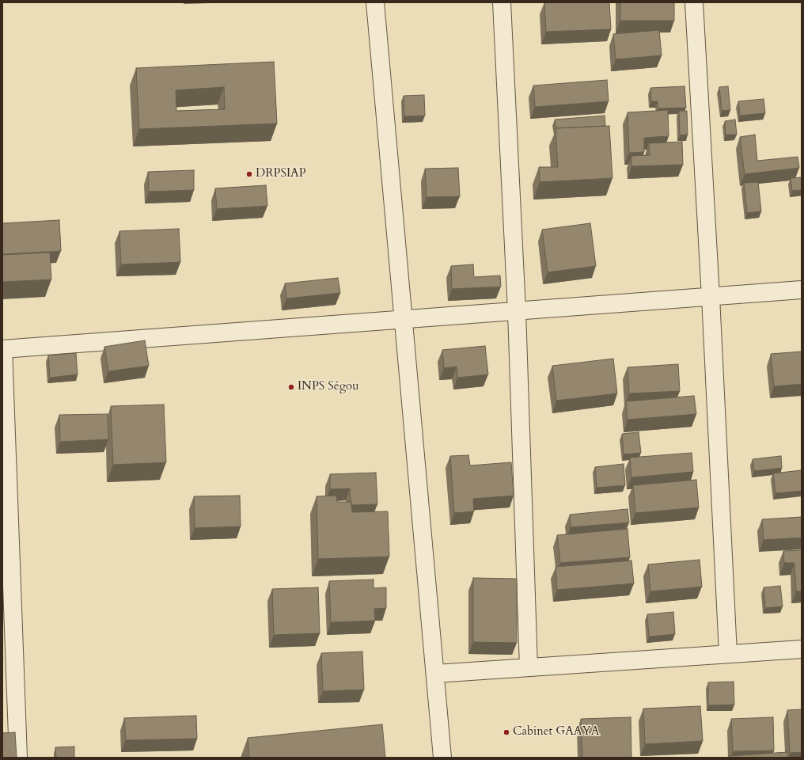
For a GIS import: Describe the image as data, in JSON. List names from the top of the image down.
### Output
{
  "places": ["DRPSIAP", "INPS Ségou", "Cabinet GAAYA"]
}
